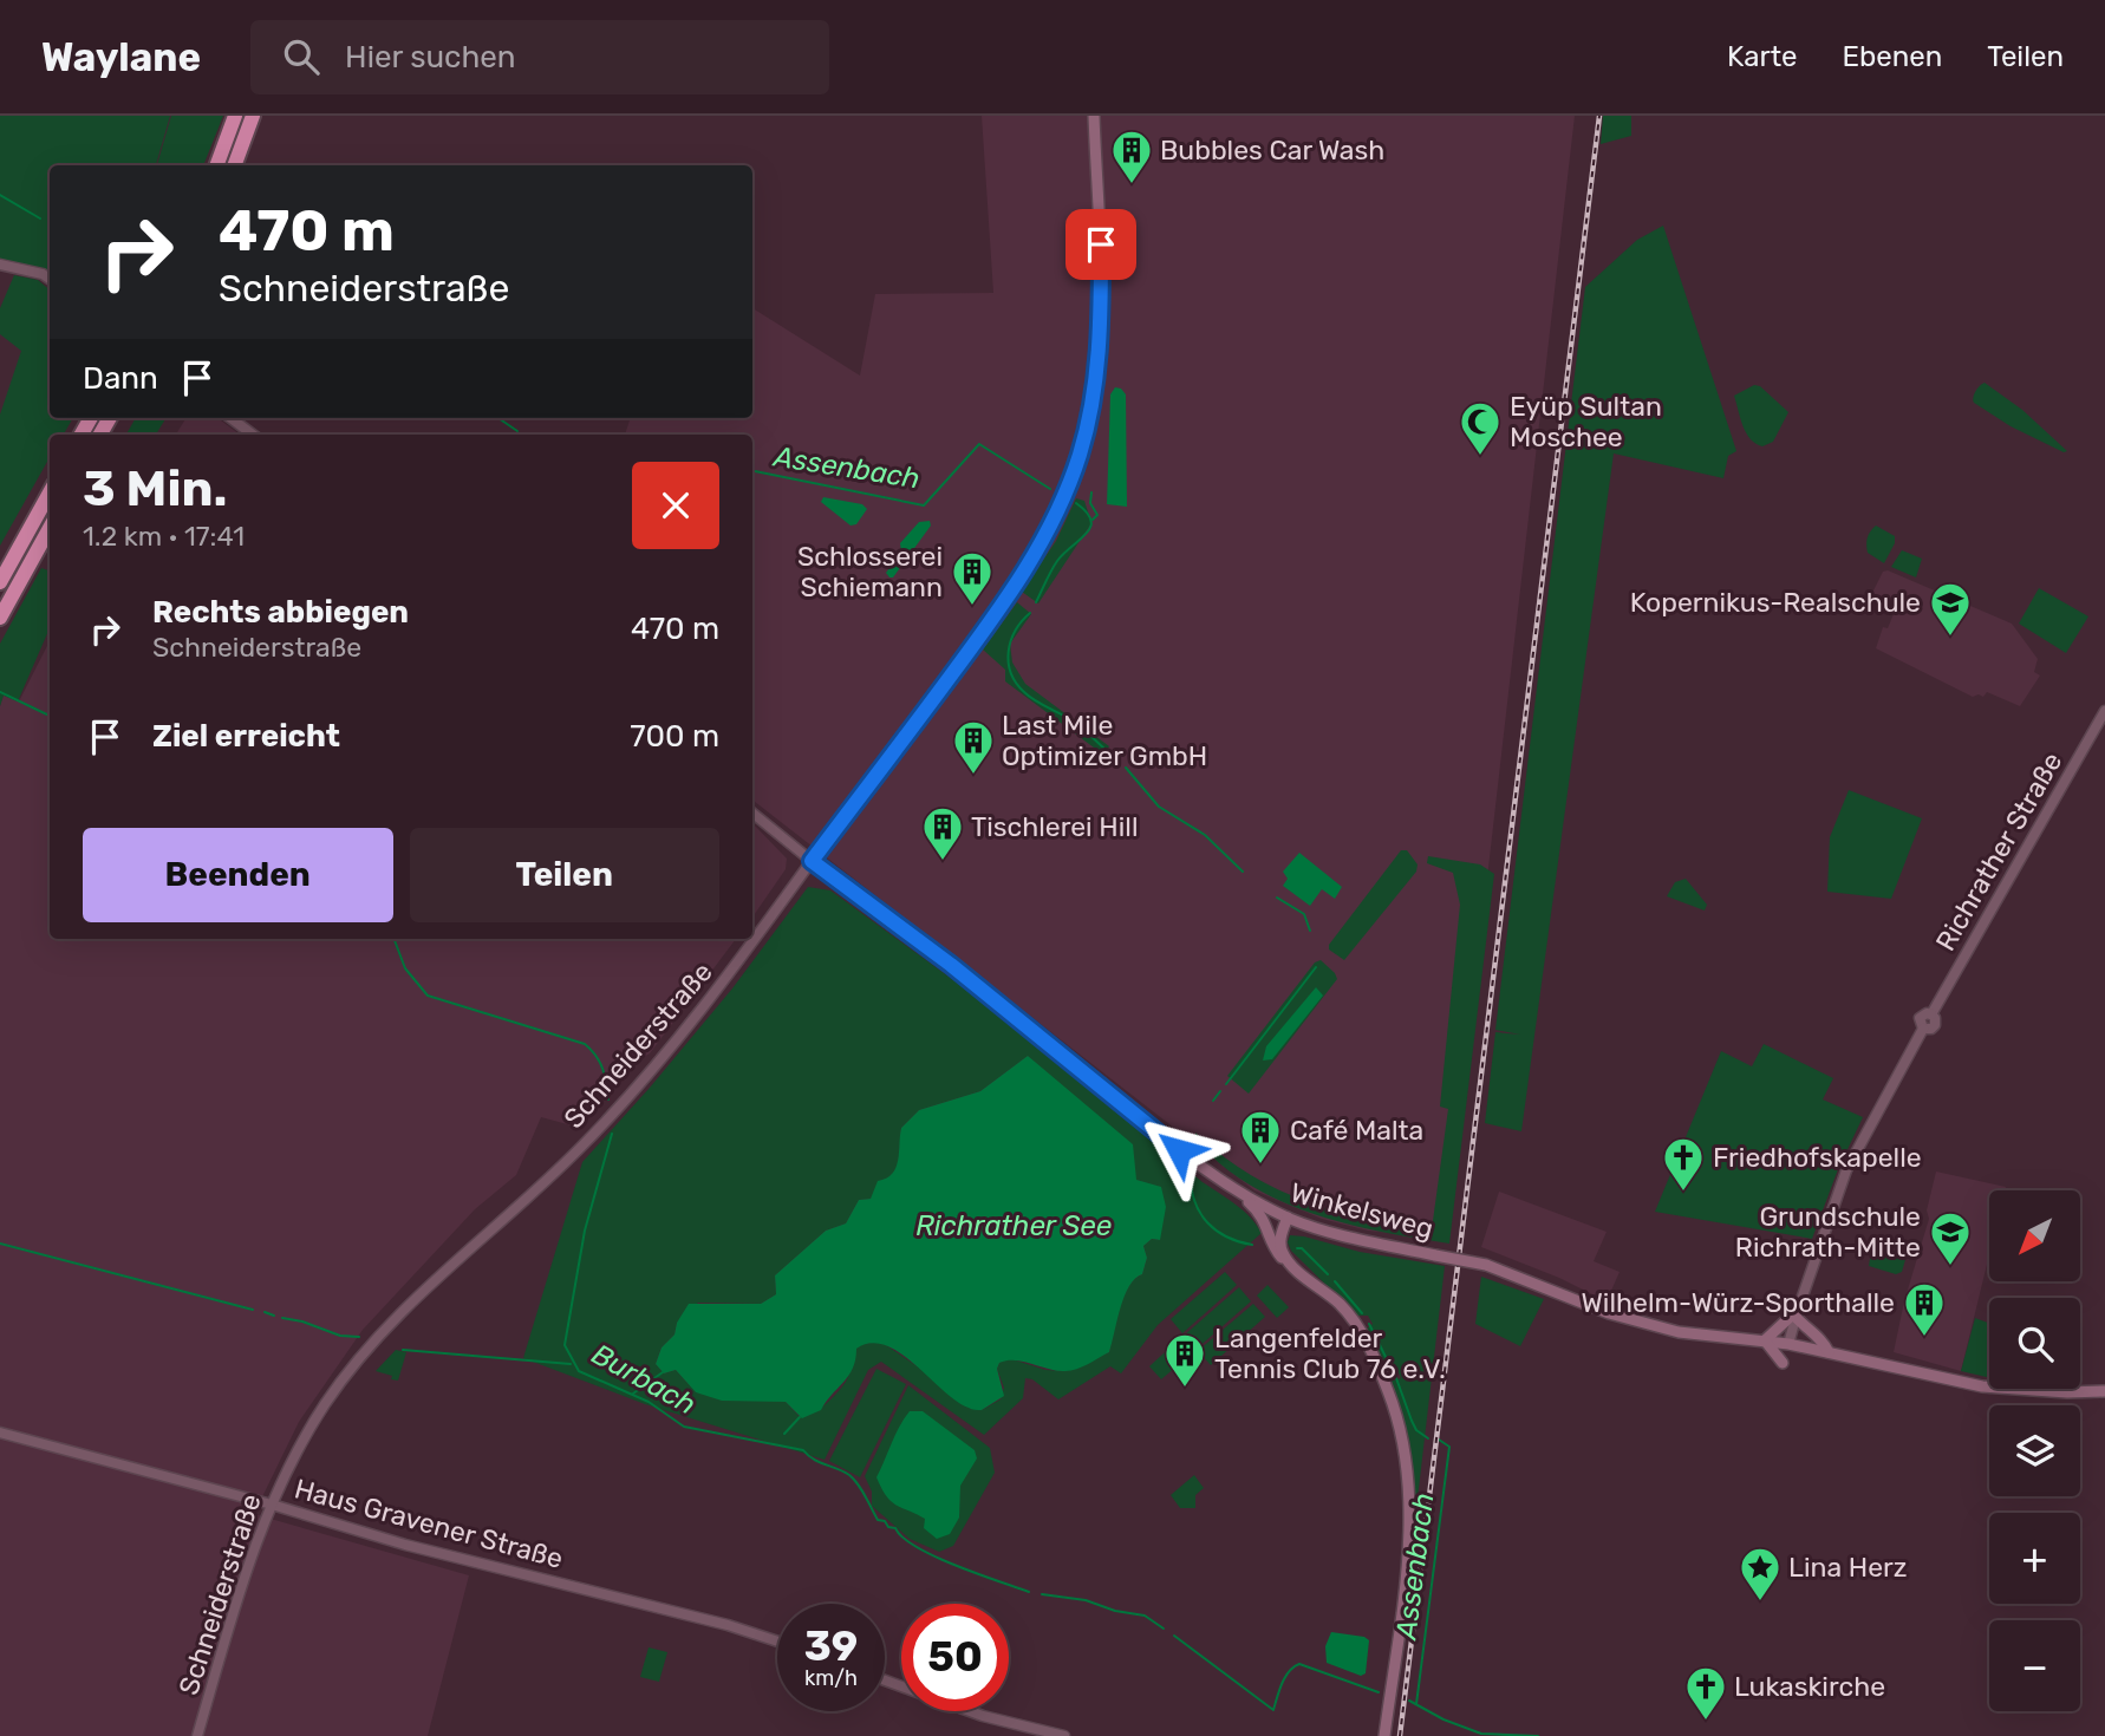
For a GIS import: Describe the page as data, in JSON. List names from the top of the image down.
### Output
{
  "streets": {
    "main road": ["Schneiderstraße", "Winkelsweg"],
    "street": ["Richrather Straße", "Haus Gravener Straße"]
  },
  "crossings": [
    ["Schneiderstraße", "Winkelsweg"],
    ["Schneiderstraße", "Haus Gravener Straße"]
  ],
  "water": ["Assenbach", "Richrather See", "Burbach"],
  "places": {
    "building": [
      "Bubbles Car Wash",
      "Schlosserei Schiemann",
      "Last Mile Optimizer GmbH",
      "Tischlerei Hill",
      "Café Malta",
      "Wilhelm-Würz-Sporthalle",
      "Langenfelder Tennis Club 76 e.V."
    ],
    "mosque": ["Eyüp Sultan Moschee"],
    "school or university": ["Kopernikus-Realschule", "Grundschule Richrath-Mitte"],
    "church": ["Friedhofskapelle", "Lukaskirche"],
    "place": ["Lina Herz"]
  },
  "north": "bottom left",
  "page": {
    "header": "Waylane",
    "search": "Hier suchen",
    "nav": ["Karte", "Ebenen", "Teilen"],
    "turn": ["470 m", "Schneiderstraße"],
    "then": "Dann",
    "heading": ["3 Min.", "1.2 km · 17:41"],
    "list": [
      {
        "name": "Rechts abbiegen",
        "note": "Schneiderstraße",
        "value": "470 m"
      },
      {
        "name": "Ziel erreicht",
        "value": "700 m"
      }
    ],
    "buttons": ["Beenden", "Teilen"],
    "map_buttons": ["+", "−"],
    "speed": "39 km/h",
    "limit": "50"
  }
}
